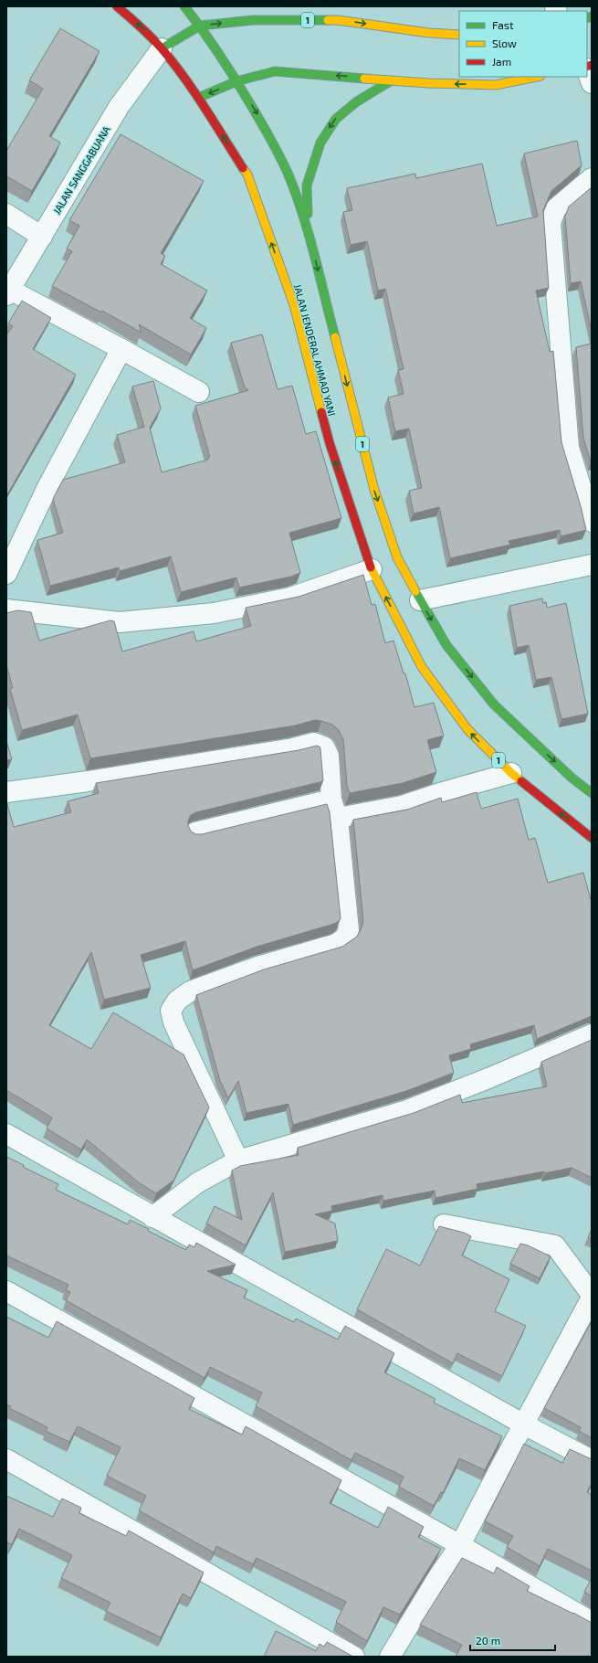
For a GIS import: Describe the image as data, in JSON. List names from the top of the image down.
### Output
{
  "streets": {
    "main road": ["1", "JALAN JENDERAL AHMAD YANI"],
    "street": ["JALAN SANGGABUANA"]
  },
  "crossings": [
    ["1", "JALAN SANGGABUANA"],
    ["1", "JALAN JENDERAL AHMAD YANI"],
    ["JALAN SANGGABUANA", "JALAN JENDERAL AHMAD YANI"]
  ],
  "legend": ["Fast", "Slow", "Jam"],
  "scale_bar": "20 m"
}
